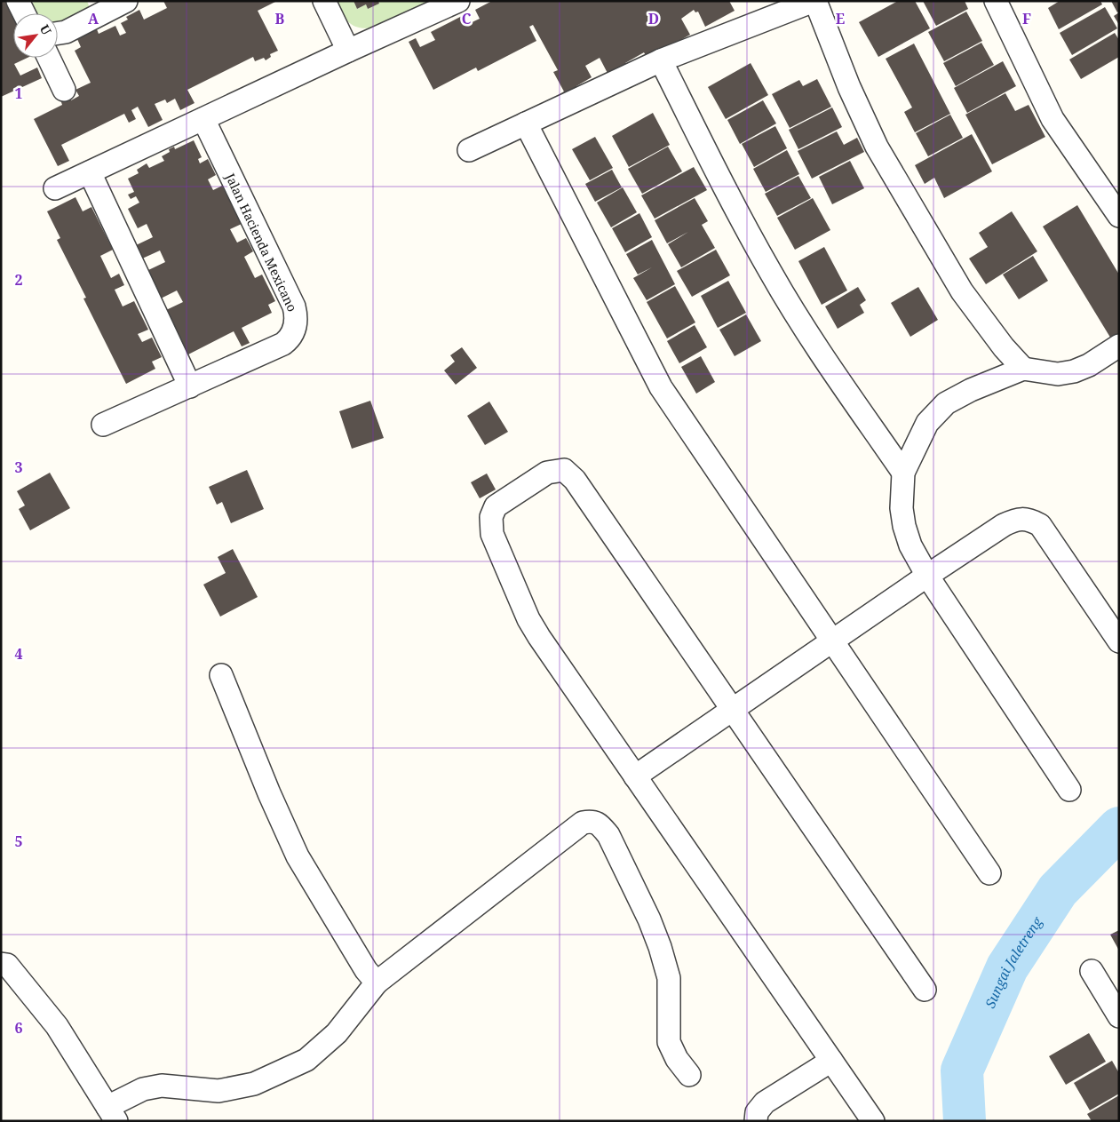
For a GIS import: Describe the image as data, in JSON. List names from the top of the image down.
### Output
{
  "streets": {
    "street": ["Jalan Hacienda Mexicano"]
  },
  "water": ["Sungai Jaletreng"],
  "north": "top right",
  "grid": {
    "columns": [
      "A",
      "B",
      "C",
      "D",
      "E",
      "F"
    ],
    "rows": [
      "1",
      "2",
      "3",
      "4",
      "5",
      "6"
    ]
  }
}
